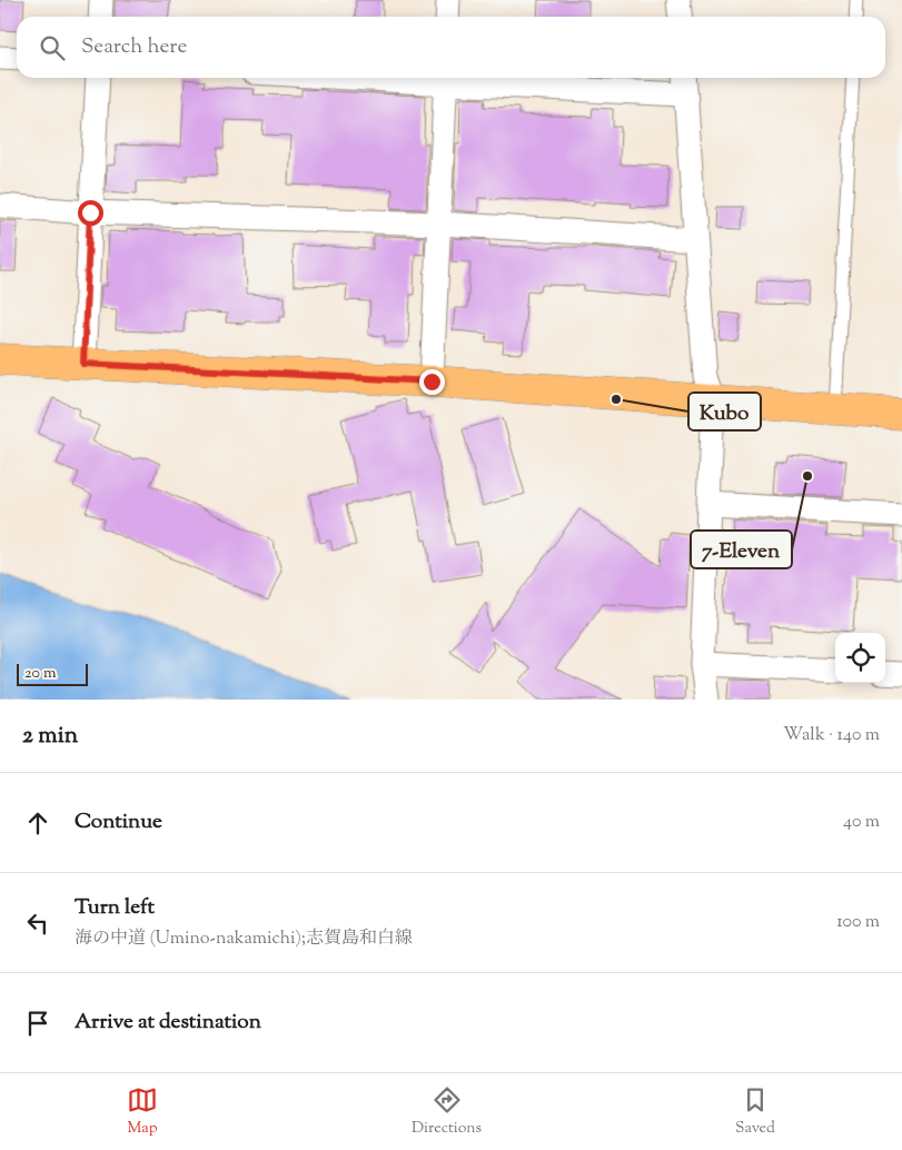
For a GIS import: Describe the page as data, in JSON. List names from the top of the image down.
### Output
{
  "places": ["Kubo", "7-Eleven"],
  "scale_bar": "20 m",
  "page": {
    "search": "Search here",
    "scale": "20 m",
    "heading": ["2 min", "Walk · 140 m"],
    "list": [
      ["Continue", "40 m"],
      ["Turn left", "海の中道 (Umino-nakamichi);志賀島和白線", "100 m"],
      "Arrive at destination"
    ],
    "nav": ["Map", "Directions", "Saved"]
  }
}
